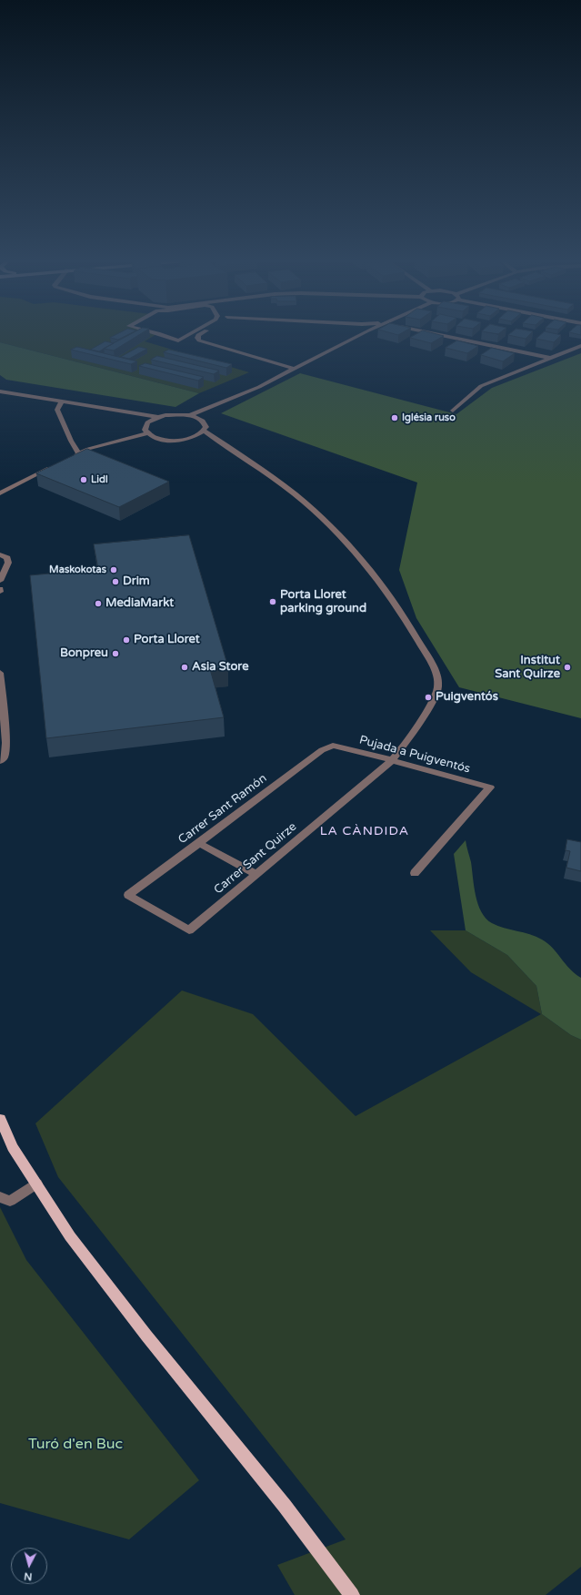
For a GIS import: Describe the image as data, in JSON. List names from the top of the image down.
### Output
{
  "streets": {
    "street": ["Pujada a Puigventós", "Carrer Sant Ramón", "Carrer Sant Quirze"]
  },
  "crossings": [
    ["Pujada a Puigventós", "Carrer Sant Ramón"],
    ["Pujada a Puigventós", "Carrer Sant Quirze"],
    ["Carrer Sant Ramón", "Carrer Sant Quirze"]
  ],
  "districts": ["LA CÀNDIDA"],
  "parks": ["Turó d'en Buc"],
  "places": [
    "Iglésia ruso",
    "Lidl",
    "Maskokotas",
    "Drim",
    "Porta Lloret parking ground",
    "MediaMarkt",
    "Porta Lloret",
    "Bonpreu",
    "Asia Store",
    "Institut Sant Quirze",
    "Puigventós"
  ],
  "north": "bottom"
}
